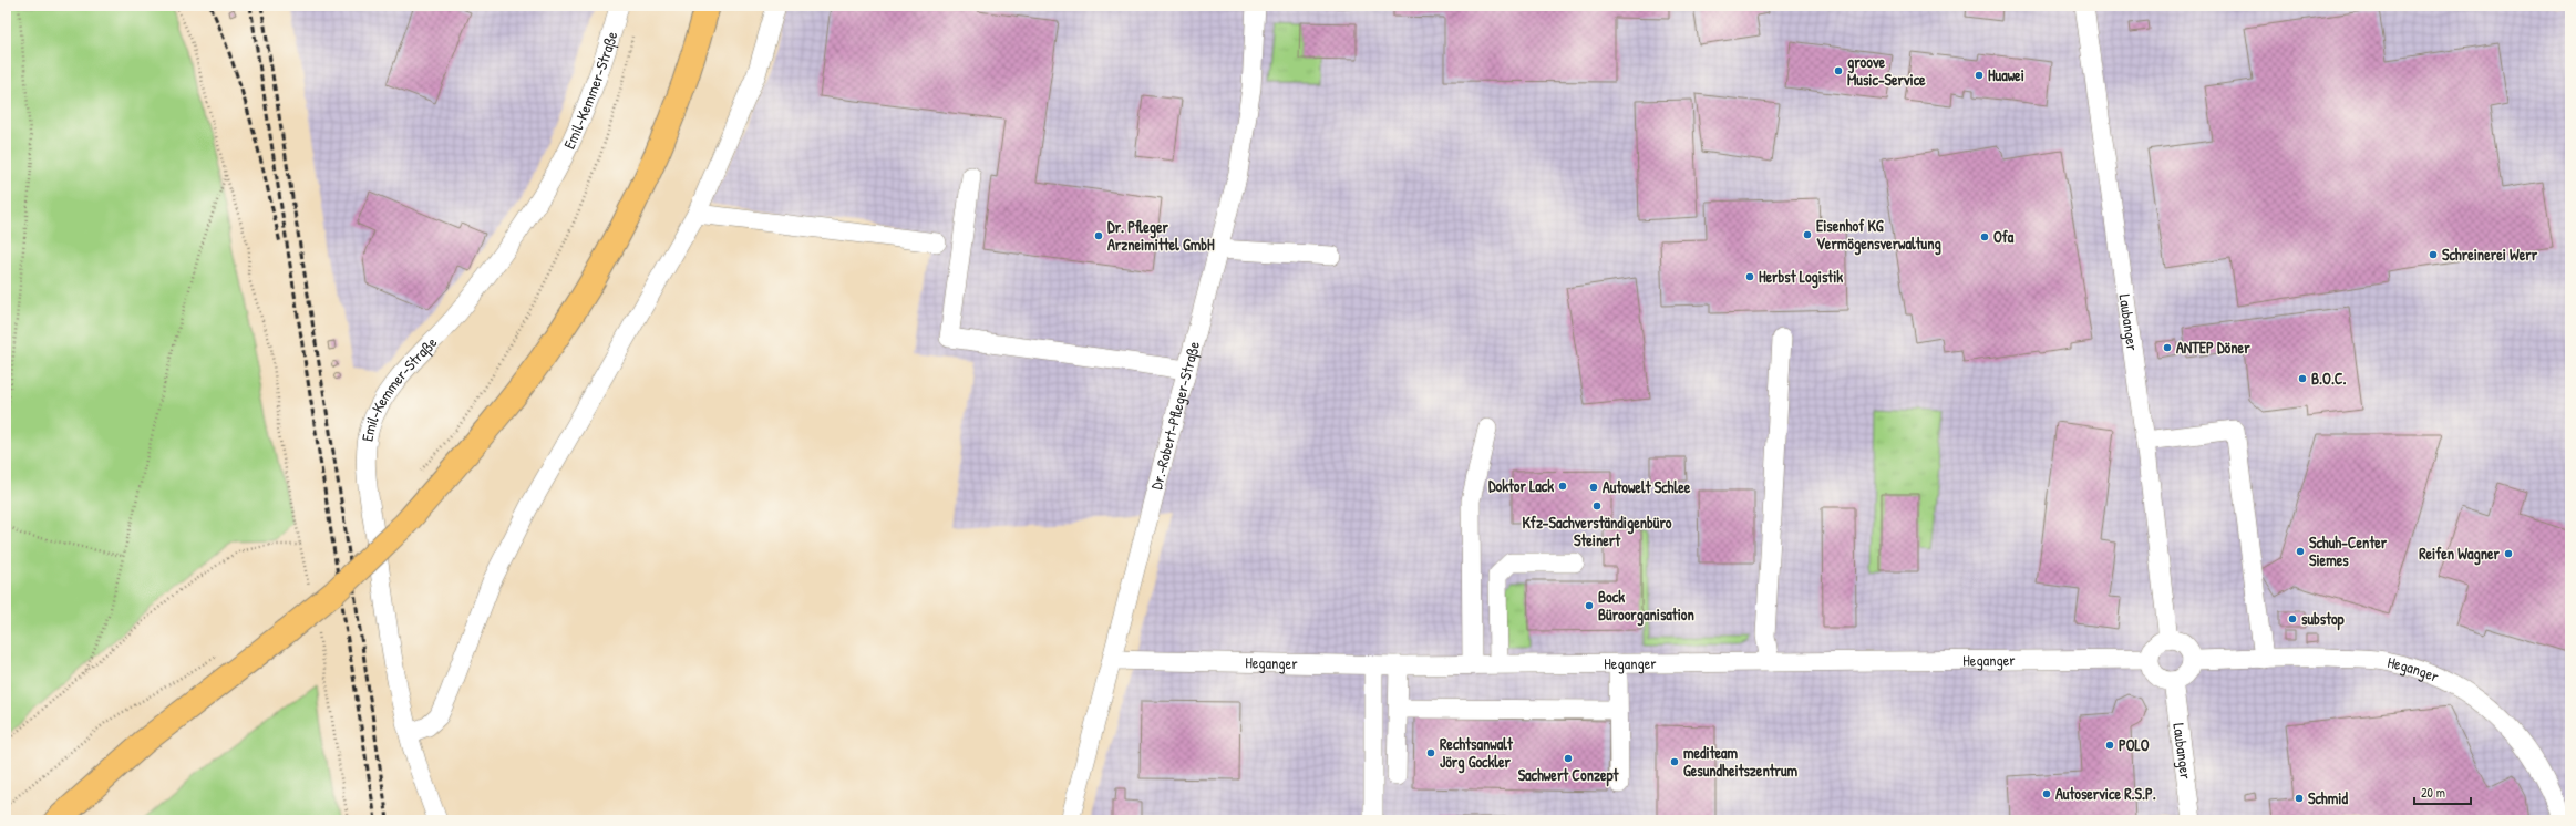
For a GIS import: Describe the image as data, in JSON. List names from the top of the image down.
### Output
{
  "streets": {
    "street": [
      "Emil-Kemmer-Straße",
      "Laubanger",
      "Dr.-Robert-Pfleger-Straße",
      "Heganger"
    ]
  },
  "crossings": [
    ["Laubanger", "Heganger"],
    ["Dr.-Robert-Pfleger-Straße", "Heganger"]
  ],
  "places": [
    "groove Music-Service",
    "Huawei",
    "Eisenhof KG Vermögensverwaltung",
    "Dr. Pfleger Arzneimittel GmbH",
    "Ofa",
    "Schreinerei Werr",
    "Herbst Logistik",
    "ANTEP Döner",
    "B.O.C.",
    "Doktor Lack",
    "Autowelt Schlee",
    "Kfz-Sachverständigenbüro Steinert",
    "Schuh-Center Siemes",
    "Reifen Wagner",
    "Bock Büroorganisation",
    "substop",
    "POLO",
    "Rechtsanwalt Jörg Gockler",
    "Sachwert Conzept",
    "mediteam Gesundheitszentrum",
    "Autoservice R.S.P.",
    "Schmid"
  ],
  "scale_bar": "20 m"
}
